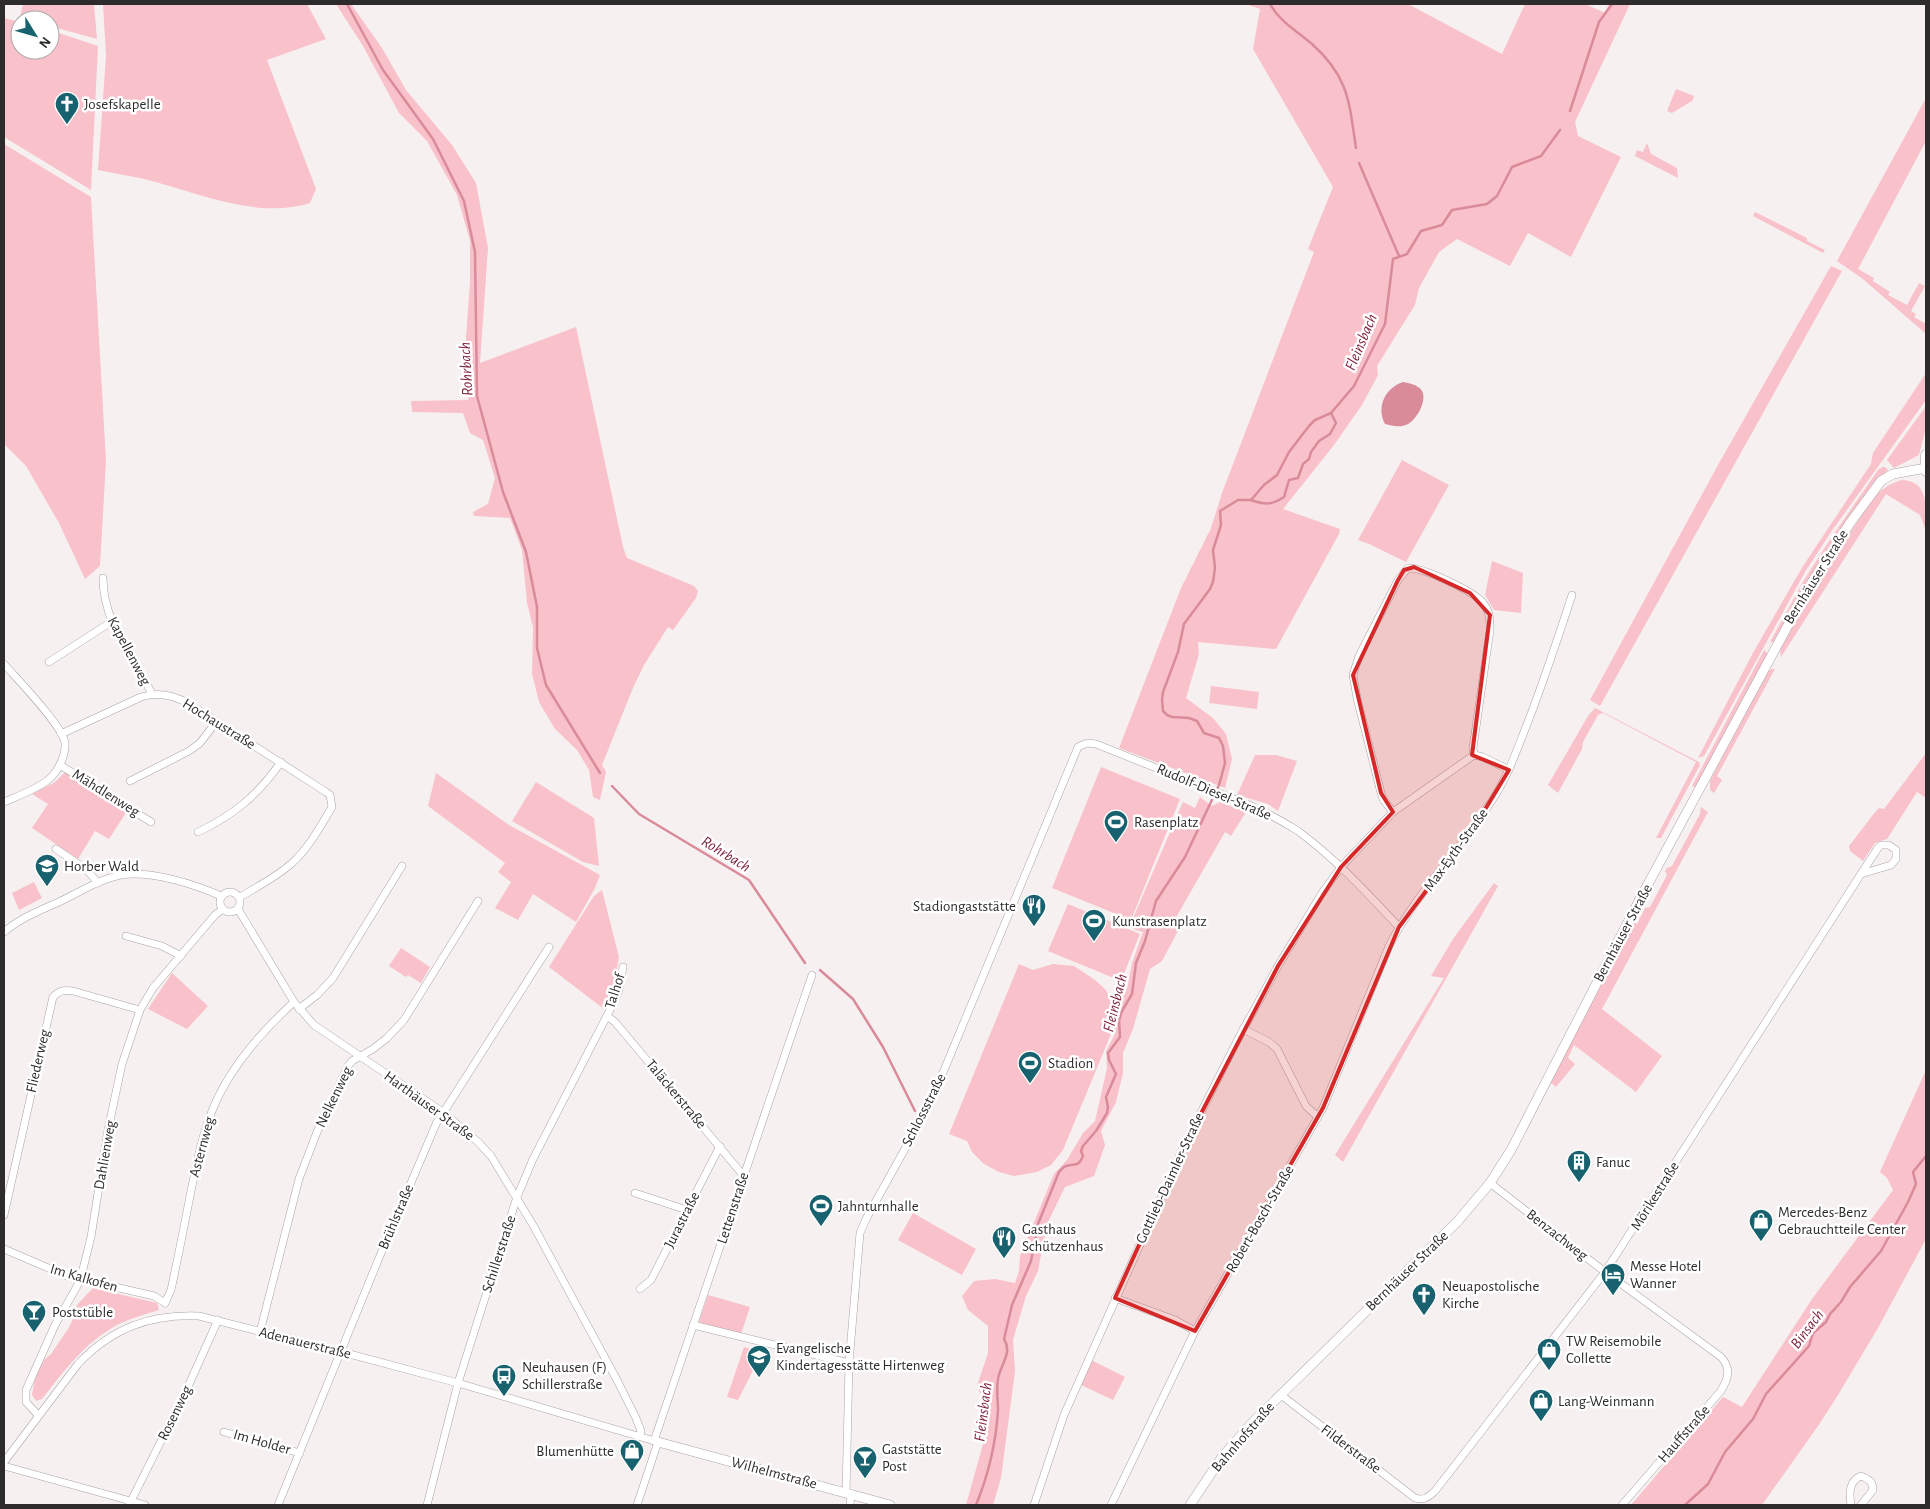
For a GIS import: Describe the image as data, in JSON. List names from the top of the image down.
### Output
{
  "streets": {
    "main road": ["Bernhäuser Straße"],
    "street": [
      "Kapellenweg",
      "Hochaustraße",
      "Rudolf-Diesel-Straße",
      "Mähdlenweg",
      "Max-Eyth-Straße",
      "Talhof",
      "Fliederweg",
      "Taläckerstraße",
      "Nelkenweg",
      "Harthäuser Straße",
      "Schlossstraße",
      "Asternweg",
      "Dahlienweg",
      "Gottlieb-Daimler-Straße",
      "Mörikestraße",
      "Lettenstraße",
      "Brühlstraße",
      "Robert-Bosch-Straße",
      "Jurastraße",
      "Benzachweg",
      "Schillerstraße",
      "Im Kalkofen",
      "Adenauerstraße",
      "Rosenweg",
      "Hauffstraße",
      "Bahnhofstraße",
      "Im Holder",
      "Filderstraße",
      "Wilhelmstraße"
    ]
  },
  "crossings": [
    ["Bernhäuser Straße", "Benzachweg"],
    ["Bernhäuser Straße", "Bahnhofstraße"],
    ["Bernhäuser Straße", "Filderstraße"],
    ["Kapellenweg", "Hochaustraße"],
    ["Hochaustraße", "Mähdlenweg"],
    ["Hochaustraße", "Harthäuser Straße"],
    ["Hochaustraße", "Dahlienweg"],
    ["Rudolf-Diesel-Straße", "Max-Eyth-Straße"],
    ["Rudolf-Diesel-Straße", "Schlossstraße"],
    ["Rudolf-Diesel-Straße", "Gottlieb-Daimler-Straße"],
    ["Rudolf-Diesel-Straße", "Robert-Bosch-Straße"],
    ["Max-Eyth-Straße", "Robert-Bosch-Straße"],
    ["Talhof", "Taläckerstraße"],
    ["Talhof", "Schillerstraße"],
    ["Fliederweg", "Dahlienweg"],
    ["Taläckerstraße", "Lettenstraße"],
    ["Taläckerstraße", "Jurastraße"],
    ["Taläckerstraße", "Schillerstraße"],
    ["Nelkenweg", "Harthäuser Straße"],
    ["Nelkenweg", "Adenauerstraße"],
    ["Harthäuser Straße", "Asternweg"],
    ["Harthäuser Straße", "Dahlienweg"],
    ["Harthäuser Straße", "Brühlstraße"],
    ["Harthäuser Straße", "Schillerstraße"],
    ["Harthäuser Straße", "Adenauerstraße"],
    ["Schlossstraße", "Wilhelmstraße"],
    ["Asternweg", "Im Kalkofen"],
    ["Dahlienweg", "Im Kalkofen"],
    ["Dahlienweg", "Adenauerstraße"],
    ["Mörikestraße", "Benzachweg"],
    ["Mörikestraße", "Filderstraße"],
    ["Lettenstraße", "Adenauerstraße"],
    ["Lettenstraße", "Wilhelmstraße"],
    ["Brühlstraße", "Adenauerstraße"],
    ["Brühlstraße", "Im Holder"],
    ["Benzachweg", "Hauffstraße"],
    ["Schillerstraße", "Adenauerstraße"],
    ["Adenauerstraße", "Rosenweg"],
    ["Adenauerstraße", "Wilhelmstraße"],
    ["Bahnhofstraße", "Filderstraße"]
  ],
  "water": ["Fleinsbach", "Rohrbach", "Binsach"],
  "places": {
    "church": ["Josefskapelle", "Neuapostolische Kirche"],
    "sports": [
      "Rasenplatz",
      "Kunstrasenplatz",
      "Stadion",
      "Jahnturnhalle"
    ],
    "school or university": ["Horber Wald", "Evangelische Kindertagesstätte Hirtenweg"],
    "restaurant": ["Stadiongaststätte", "Gasthaus Schützenhaus"],
    "building": ["Fanuc"],
    "shop": [
      "Mercedes-Benz Gebrauchtteile Center",
      "TW Reisemobile Collette",
      "Lang-Weinmann",
      "Blumenhütte"
    ],
    "hotel": ["Messe Hotel Wanner"],
    "bar": ["Poststüble", "Gaststätte Post"],
    "bus stop": ["Neuhausen (F) Schillerstraße"]
  },
  "north": "bottom right"
}
